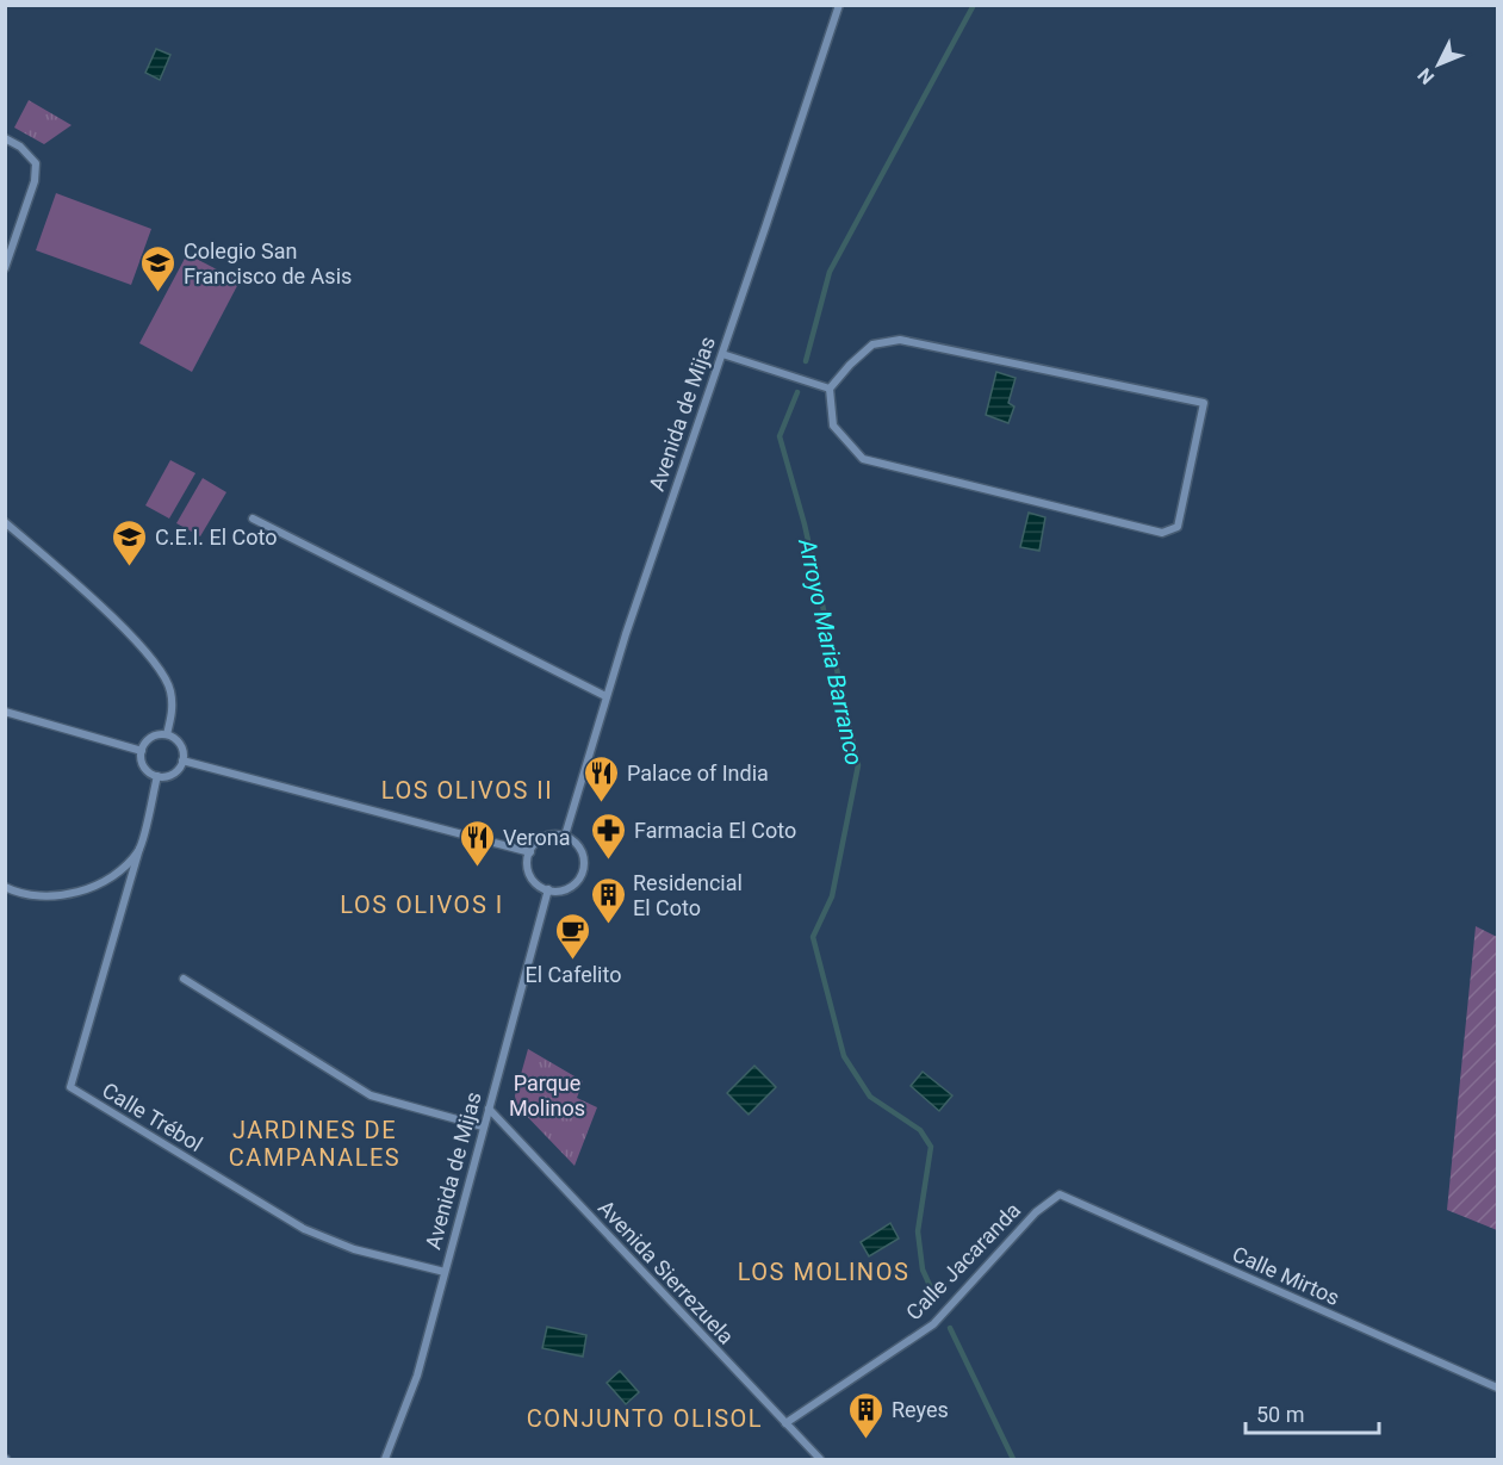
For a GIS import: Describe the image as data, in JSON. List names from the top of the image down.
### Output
{
  "streets": {
    "street": [
      "Avenida de Mijas",
      "Calle Trébol",
      "Calle Jacaranda",
      "Avenida Sierrezuela",
      "Calle Mirtos"
    ]
  },
  "crossings": [
    ["Avenida de Mijas", "Calle Trébol"],
    ["Avenida de Mijas", "Avenida Sierrezuela"],
    ["Calle Jacaranda", "Avenida Sierrezuela"],
    ["Calle Jacaranda", "Calle Mirtos"]
  ],
  "districts": [
    "LOS OLIVOS II",
    "LOS OLIVOS I",
    "JARDINES DE CAMPANALES",
    "LOS MOLINOS",
    "CONJUNTO OLISOL"
  ],
  "water": ["Arroyo Maria Barranco"],
  "parks": ["Parque Molinos"],
  "places": {
    "school or university": ["Colegio San Francisco de Asis", "C.E.I. El Coto"],
    "restaurant": ["Palace of India", "Verona"],
    "pharmacy": ["Farmacia El Coto"],
    "building": ["Residencial El Coto", "Reyes"],
    "cafe": ["El Cafelito"]
  },
  "scale_bar": "50 m",
  "north": "bottom left"
}
